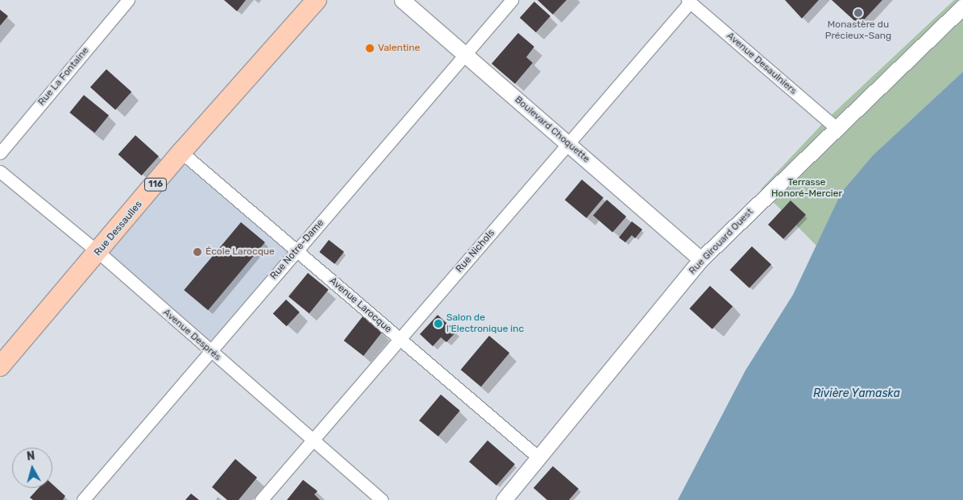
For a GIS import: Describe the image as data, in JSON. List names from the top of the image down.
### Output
{
  "streets": {
    "main road": ["116", "Rue Dessaulles"],
    "street": [
      "Avenue Desaulniers",
      "Rue La Fontaine",
      "Boulevard Choquette",
      "Rue Girouard Ouest",
      "Rue Notre-Dame",
      "Rue Nichols",
      "Avenue Larocque",
      "Avenue Després"
    ]
  },
  "crossings": [
    ["Avenue Desaulniers", "Rue Girouard Ouest"],
    ["Avenue Desaulniers", "Rue Nichols"],
    ["Boulevard Choquette", "Rue Girouard Ouest"],
    ["Boulevard Choquette", "Rue Notre-Dame"],
    ["Boulevard Choquette", "Rue Nichols"],
    ["Rue Dessaulles", "Avenue Larocque"],
    ["Rue Dessaulles", "Avenue Després"],
    ["Rue Girouard Ouest", "Avenue Larocque"],
    ["Rue Notre-Dame", "Avenue Larocque"],
    ["Rue Notre-Dame", "Avenue Després"],
    ["Rue Nichols", "Avenue Larocque"],
    ["Rue Nichols", "Avenue Després"]
  ],
  "water": ["Rivière Yamaska"],
  "parks": ["Terrasse Honoré-Mercier"],
  "places": [
    "Monastère du Précieux-Sang",
    "Valentine",
    "École Larocque",
    "Salon de l'Electronique inc"
  ],
  "north": "top"
}
